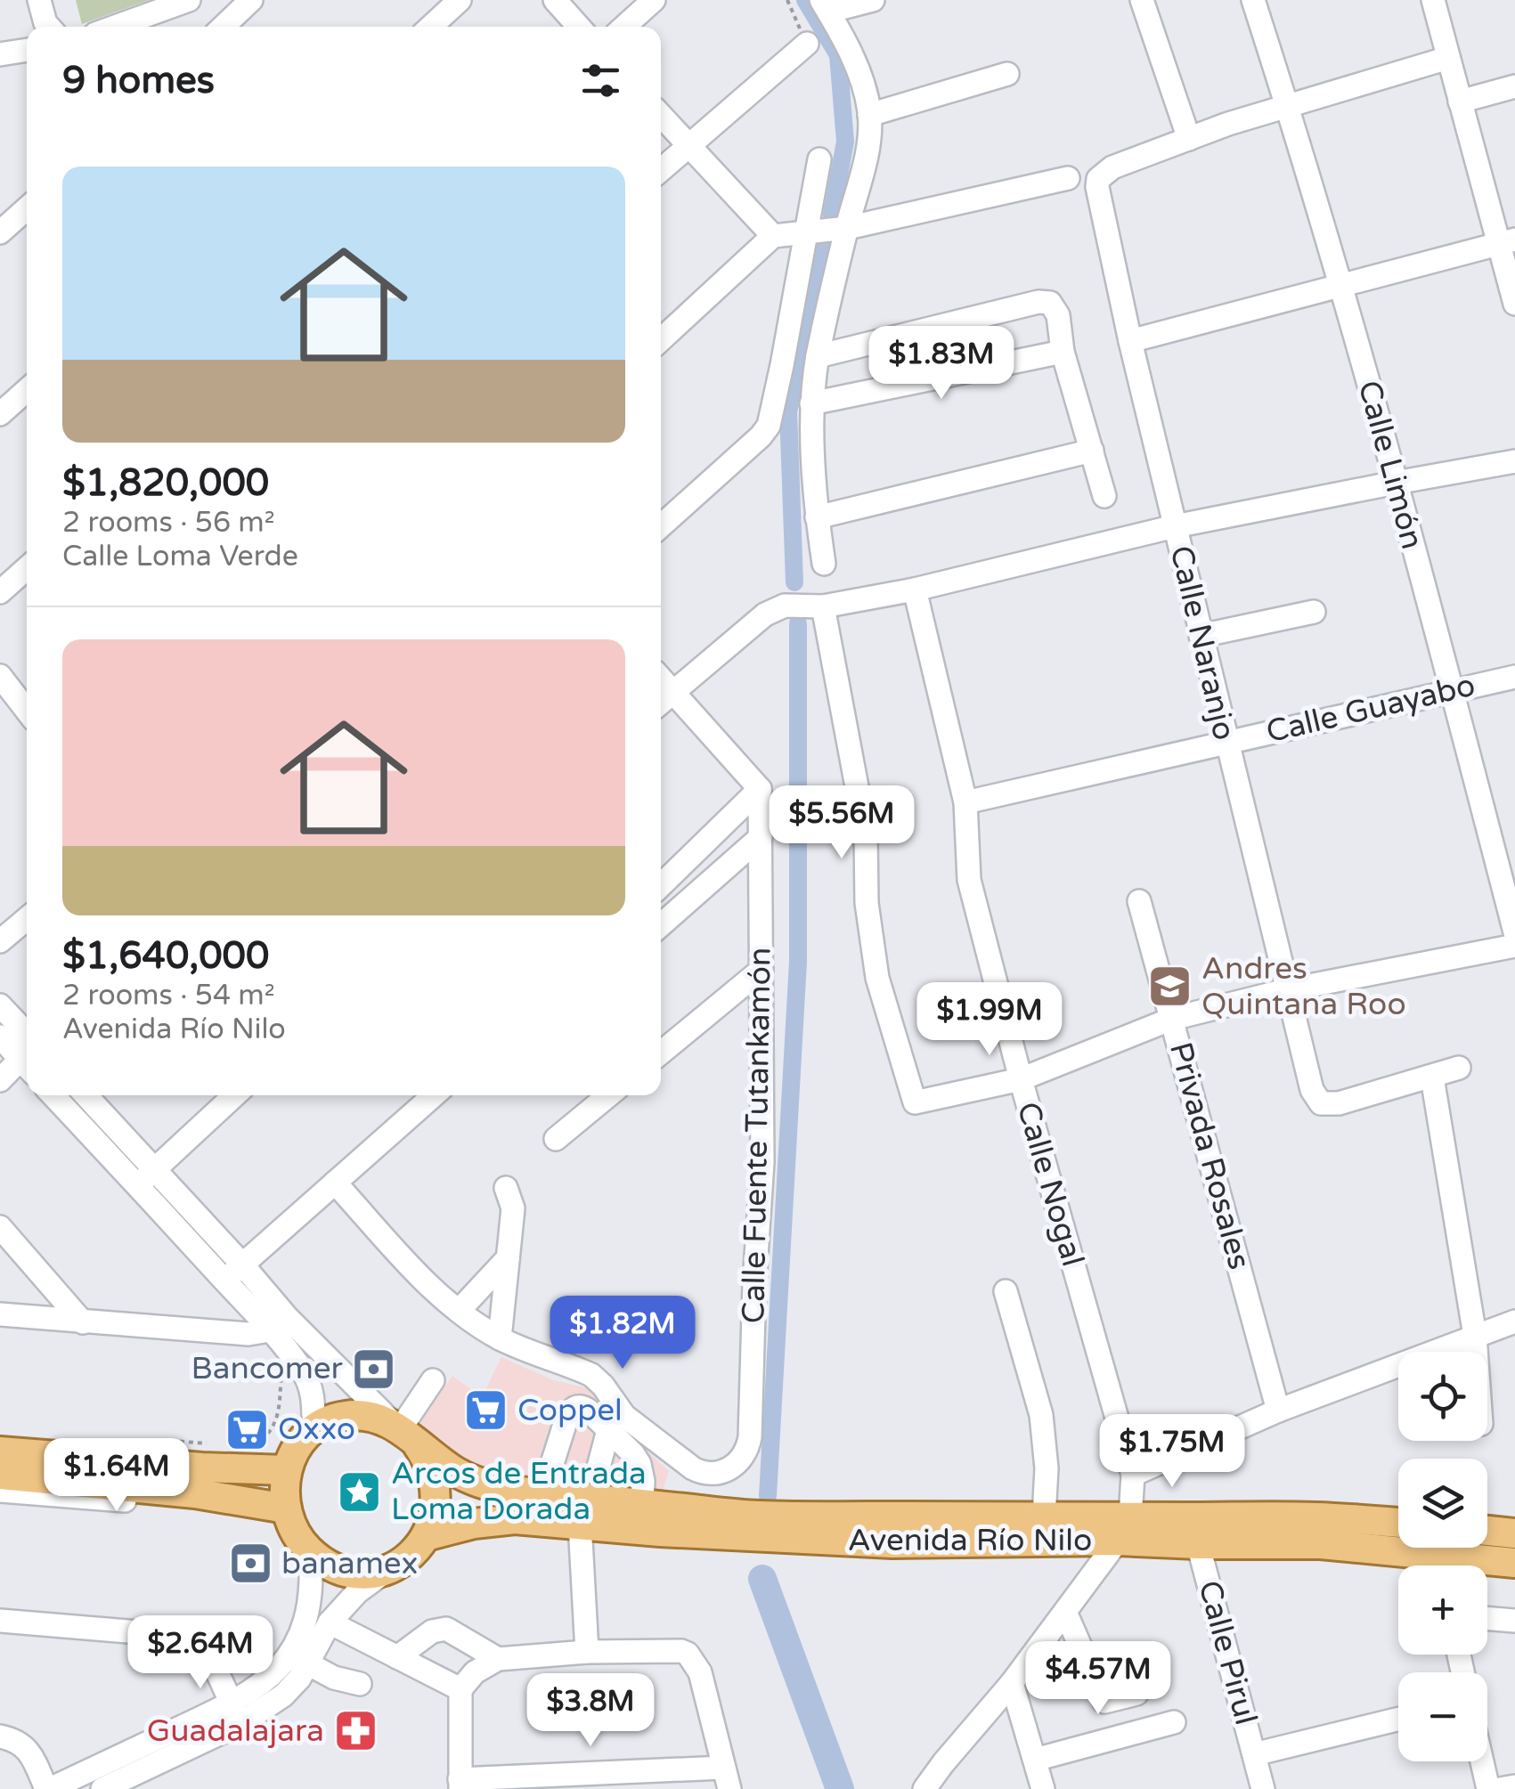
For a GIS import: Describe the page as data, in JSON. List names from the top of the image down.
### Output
{
  "streets": {
    "main road": ["Avenida Río Nilo"],
    "street": [
      "Calle Limón",
      "Calle Naranjo",
      "Calle Guayabo",
      "Calle Fuente Tutankamón",
      "Privada Rosales",
      "Calle Nogal",
      "Calle Pirul"
    ]
  },
  "crossings": [
    ["Calle Limón", "Calle Guayabo"],
    ["Calle Naranjo", "Calle Guayabo"],
    ["Calle Guayabo", "Calle Nogal"],
    ["Calle Nogal", "Avenida Río Nilo"],
    ["Avenida Río Nilo", "Calle Pirul"]
  ],
  "places": {
    "school or university": ["Andres Quintana Roo"],
    "bank": ["Bancomer", "banamex"],
    "supermarket": ["Coppel", "Oxxo"],
    "place": ["Arcos de Entrada Loma Dorada"],
    "pharmacy": ["Guadalajara"]
  },
  "page": {
    "heading": "9 homes",
    "list": [
      {
        "name": "$1,820,000",
        "note": "2 rooms · 56 m² · Calle Loma Verde"
      },
      {
        "name": "$1,640,000",
        "note": "2 rooms · 54 m² · Avenida Río Nilo"
      }
    ],
    "price": [
      "$1.83M",
      "$5.56M",
      "$1.99M",
      "$1.82M",
      "$1.75M",
      "$1.64M",
      "$2.64M",
      "$4.57M",
      "$3.8M"
    ],
    "map_buttons": ["+", "−"]
  }
}
